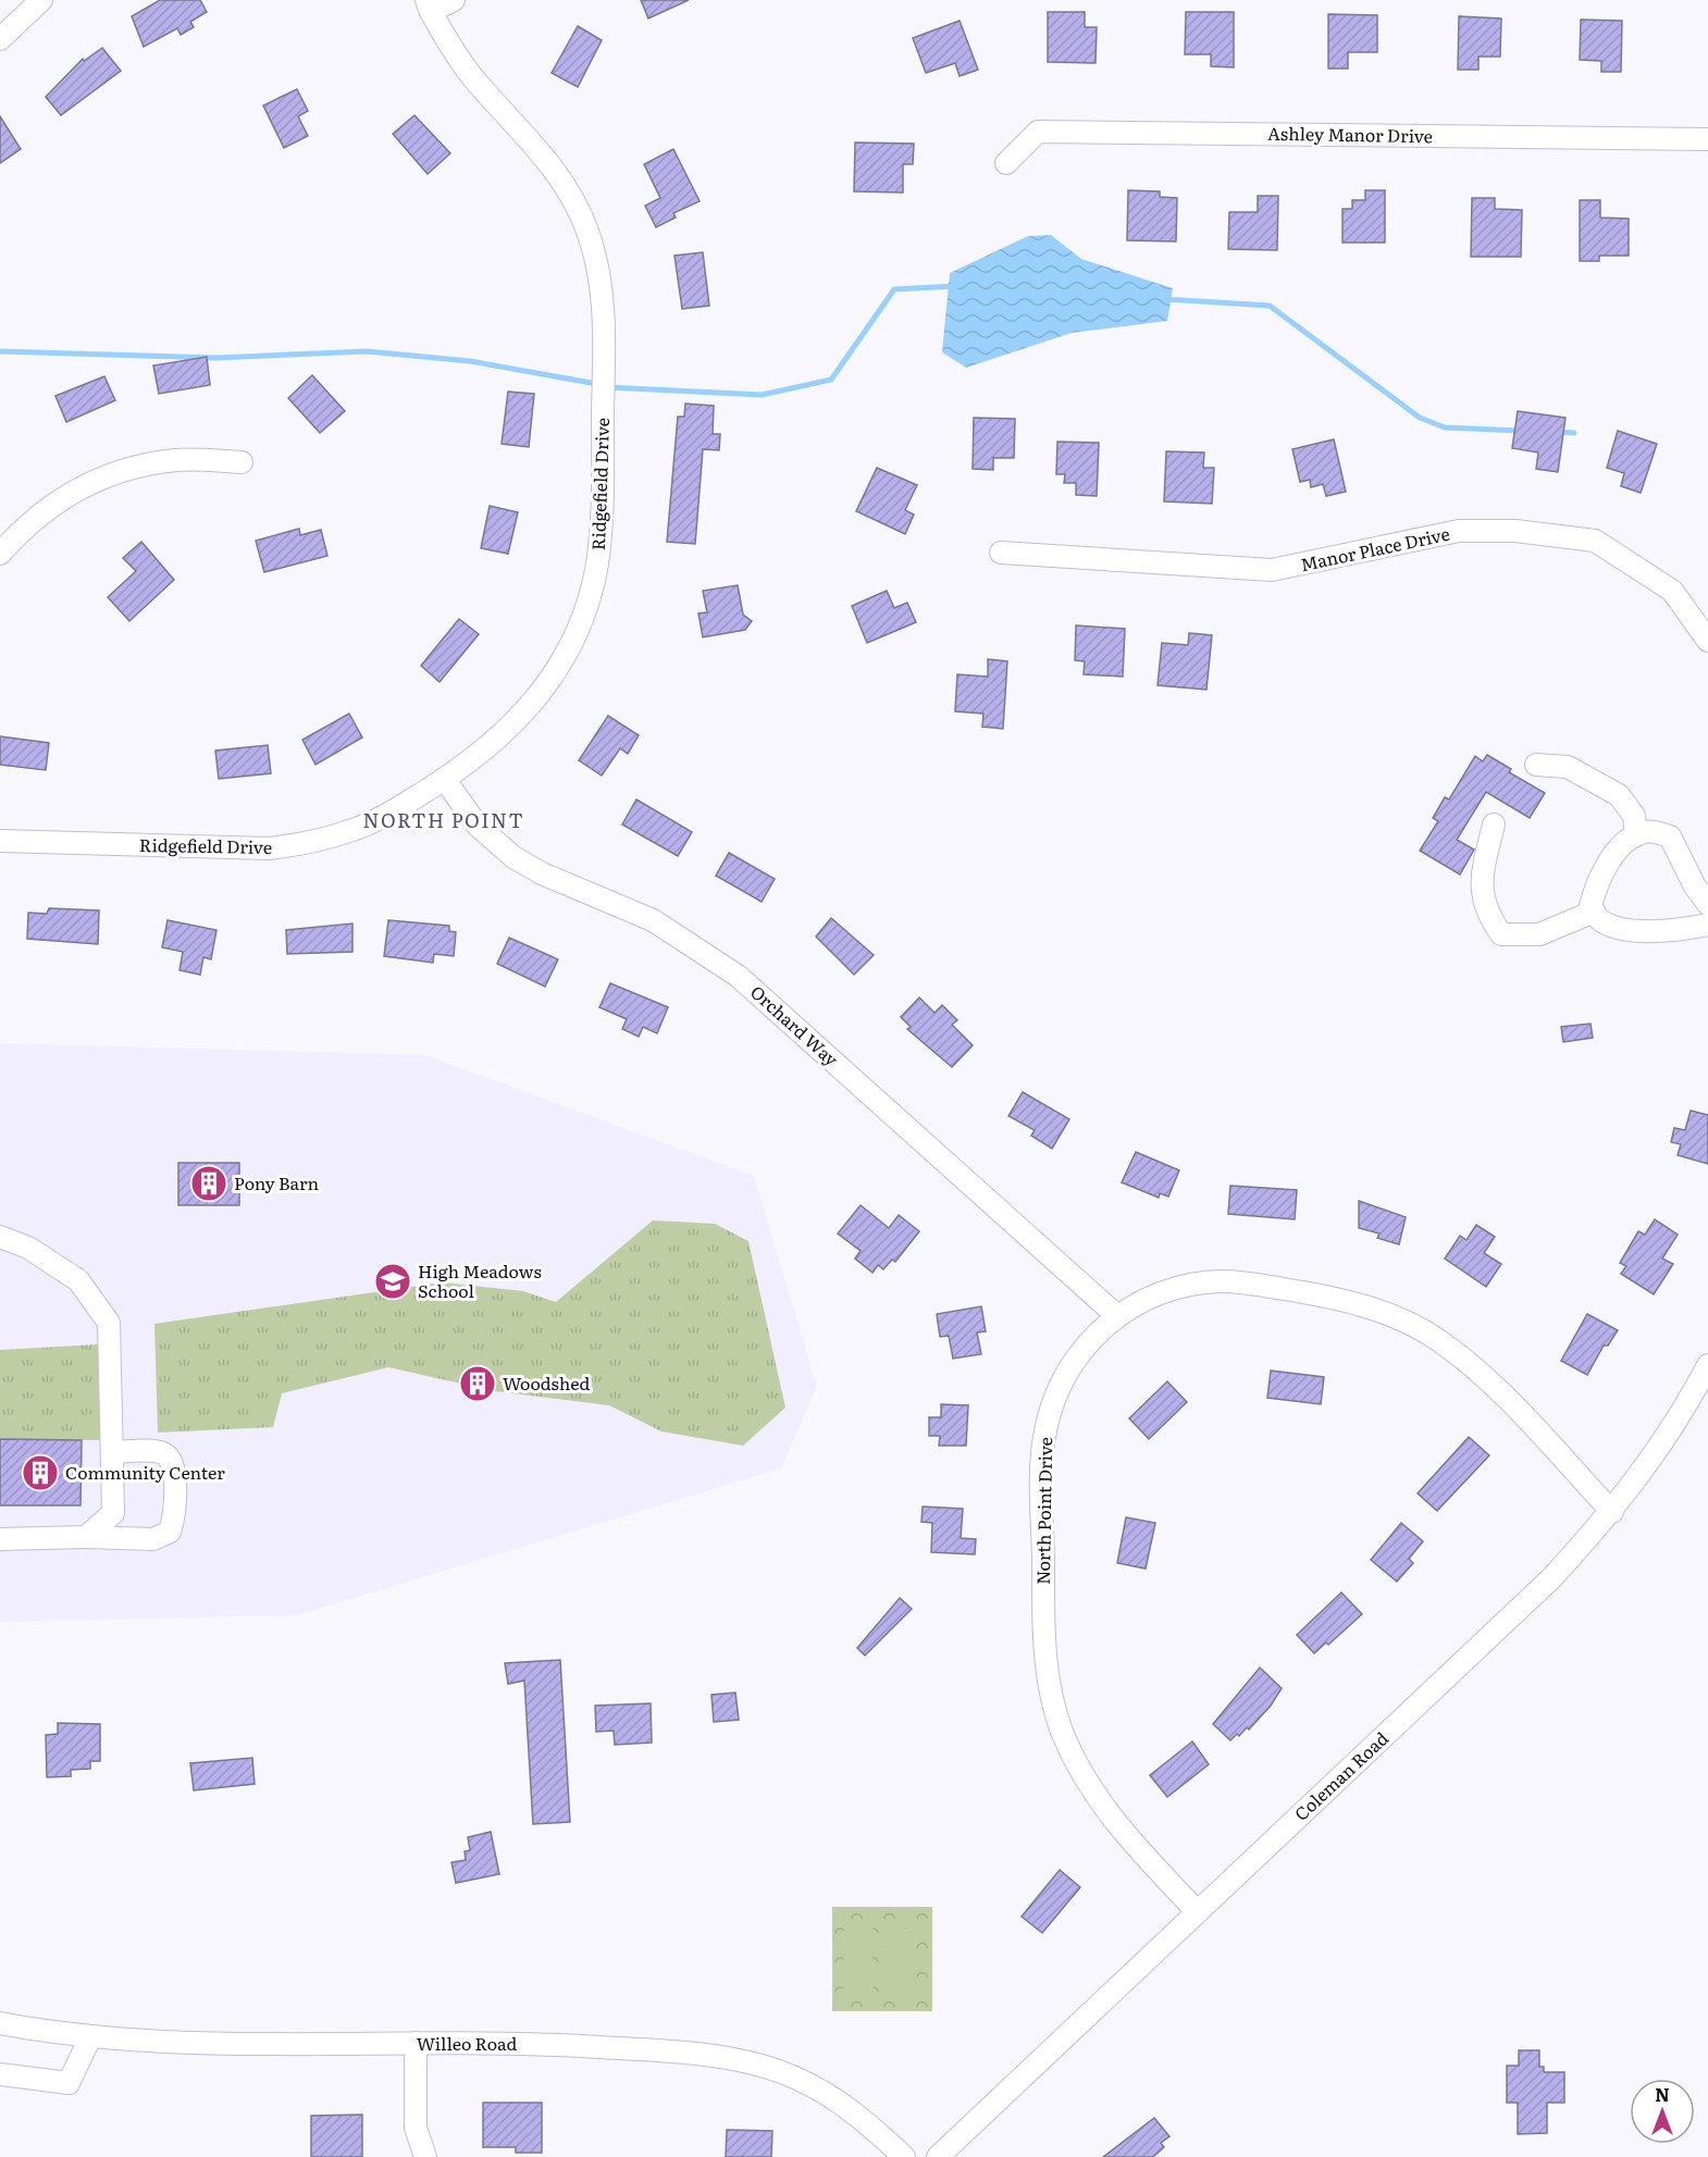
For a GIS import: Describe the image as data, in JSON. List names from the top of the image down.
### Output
{
  "streets": {
    "street": [
      "Ashley Manor Drive",
      "Ridgefield Drive",
      "Manor Place Drive",
      "Orchard Way",
      "North Point Drive",
      "Coleman Road",
      "Willeo Road"
    ]
  },
  "crossings": [
    ["Ridgefield Drive", "Orchard Way"],
    ["Orchard Way", "North Point Drive"],
    ["North Point Drive", "Coleman Road"]
  ],
  "districts": ["NORTH POINT"],
  "places": {
    "building": ["Pony Barn", "Woodshed", "Community Center"],
    "school or university": ["High Meadows School"]
  },
  "north": "top"
}
